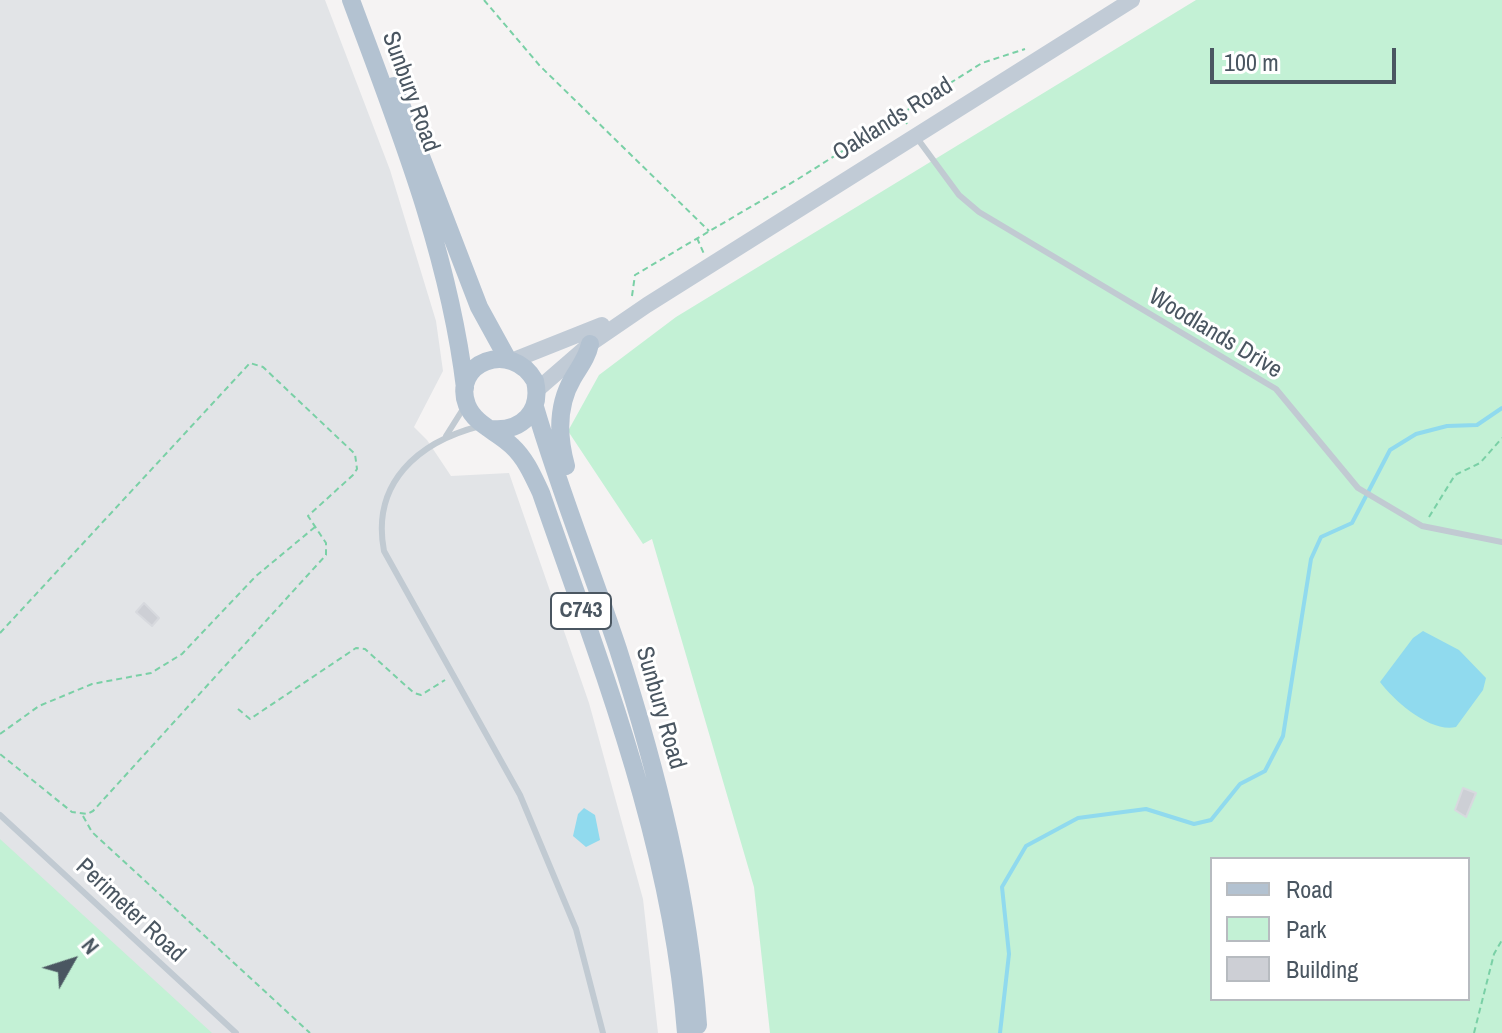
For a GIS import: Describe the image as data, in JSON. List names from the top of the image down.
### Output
{
  "streets": {
    "main road": ["Sunbury Road", "Oaklands Road", "C743"],
    "lane": ["Woodlands Drive", "Perimeter Road"]
  },
  "crossings": [
    ["Sunbury Road", "Oaklands Road"],
    ["Sunbury Road", "C743"],
    ["Oaklands Road", "Woodlands Drive"],
    ["Oaklands Road", "C743"]
  ],
  "legend": ["Road", "Park", "Building"],
  "scale_bar": "100 m",
  "north": "top right"
}
